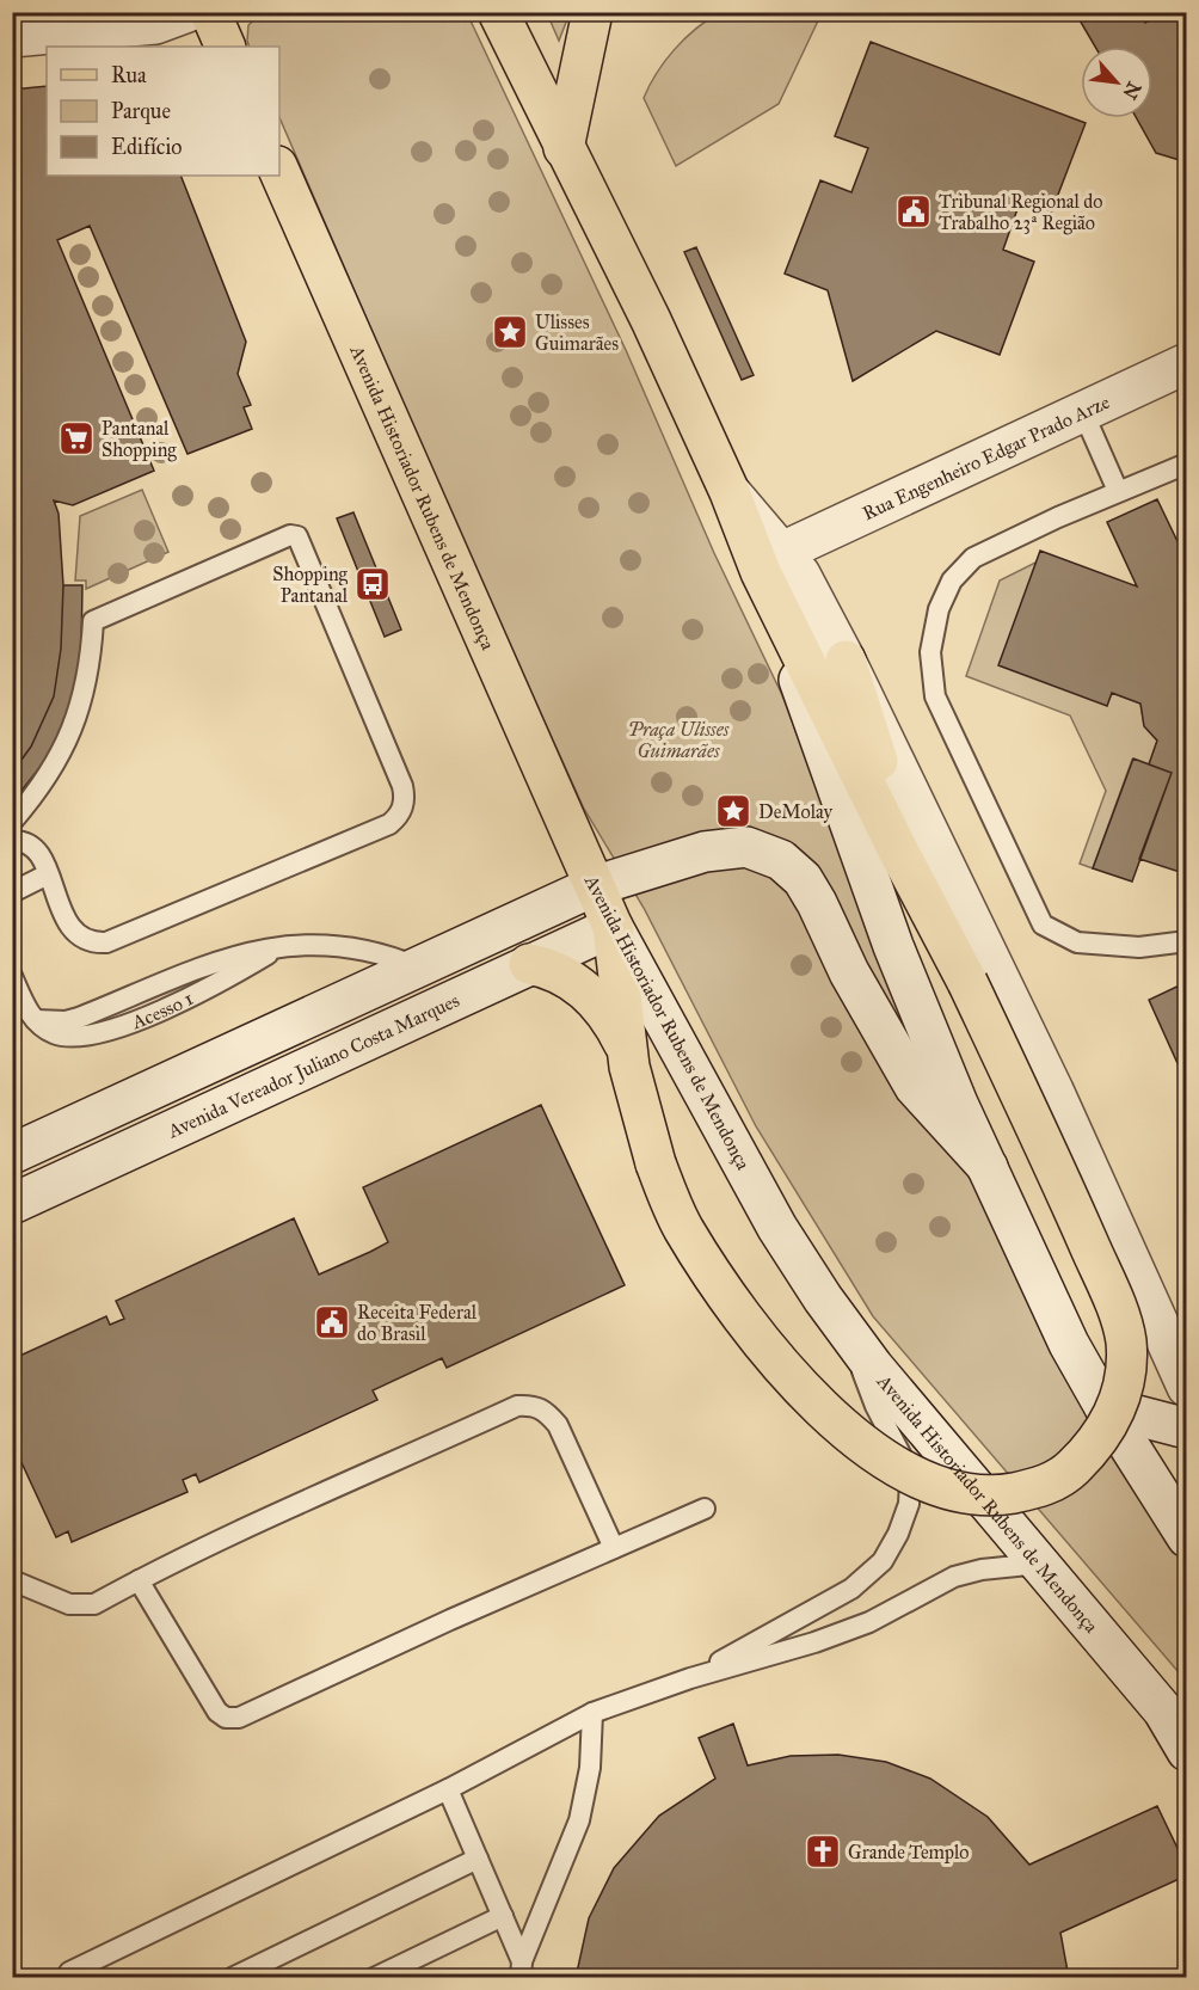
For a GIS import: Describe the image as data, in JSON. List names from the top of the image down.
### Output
{
  "streets": {
    "main road": ["Rua Engenheiro Edgar Prado Arze", "Avenida Historiador Rubens de Mendonça", "Avenida Vereador Juliano Costa Marques"],
    "lane": ["Acesso 1"]
  },
  "crossings": [
    ["Avenida Historiador Rubens de Mendonça", "Avenida Vereador Juliano Costa Marques"]
  ],
  "parks": ["Praça Ulisses Guimarães"],
  "places": {
    "public building": ["Tribunal Regional do Trabalho 23ª Região", "Receita Federal do Brasil"],
    "place": ["Ulisses Guimarães", "DeMolay"],
    "supermarket": ["Pantanal Shopping"],
    "bus stop": ["Shopping Pantanal"],
    "church": ["Grande Templo"]
  },
  "legend": ["Rua", "Parque", "Edifício"],
  "north": "bottom right"
}
